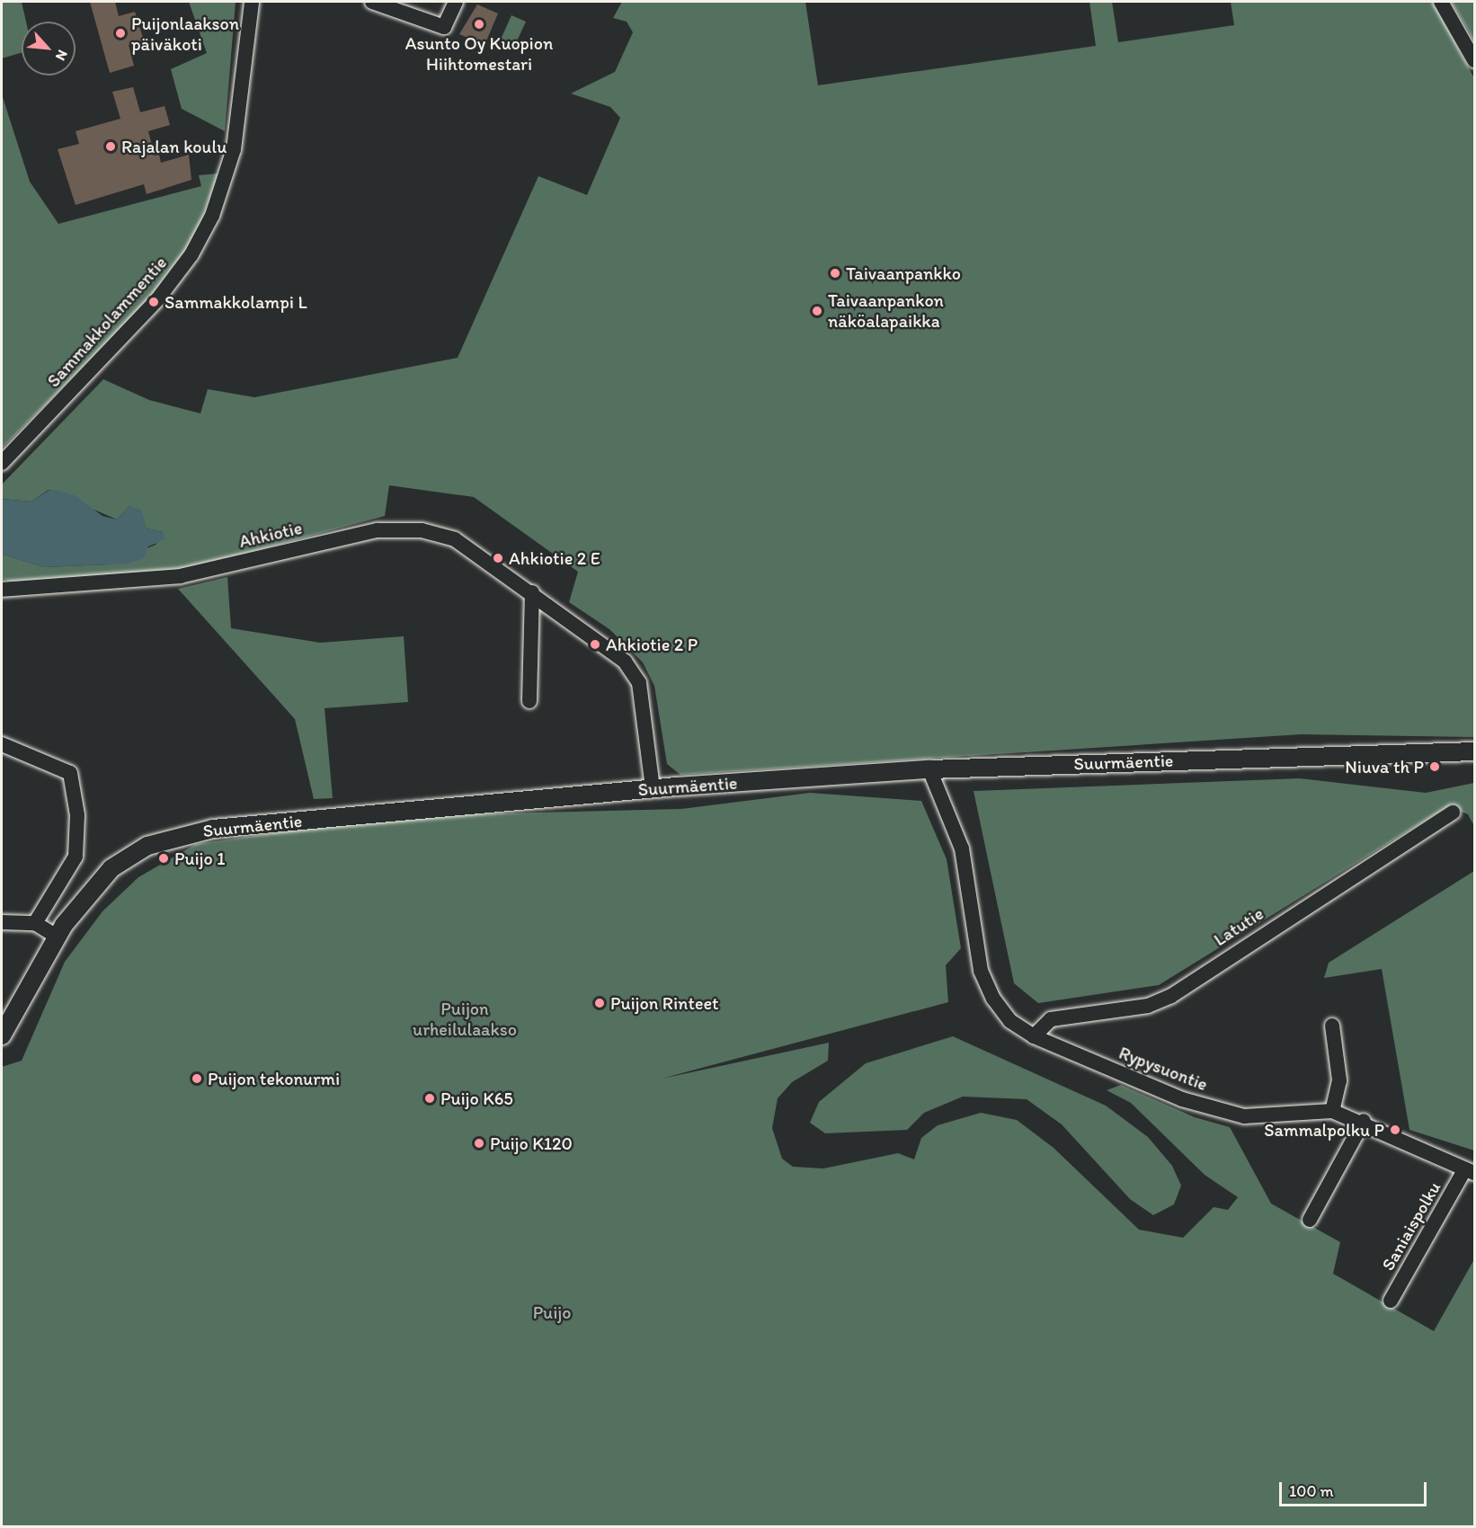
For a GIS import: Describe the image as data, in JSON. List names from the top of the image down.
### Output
{
  "streets": {
    "main road": ["Suurmäentie"],
    "street": [
      "Sammakkolammentie",
      "Ahkiotie",
      "Latutie",
      "Rypysuontie",
      "Saniaispolku"
    ]
  },
  "crossings": [
    ["Ahkiotie", "Suurmäentie"],
    ["Suurmäentie", "Rypysuontie"],
    ["Latutie", "Rypysuontie"],
    ["Rypysuontie", "Saniaispolku"]
  ],
  "parks": ["Puijon urheilulaakso", "Puijo"],
  "places": [
    "Asunto Oy Kuopion Hiihtomestari",
    "Puijonlaakson päiväkoti",
    "Rajalan koulu",
    "Taivaanpankko",
    "Sammakkolampi L",
    "Taivaanpankon näköalapaikka",
    "Ahkiotie 2 E",
    "Ahkiotie 2 P",
    "Niuva th P",
    "Puijo 1",
    "Puijon Rinteet",
    "Puijon tekonurmi",
    "Puijo K65",
    "Sammalpolku P",
    "Puijo K120"
  ],
  "scale_bar": "100 m",
  "north": "bottom right"
}
